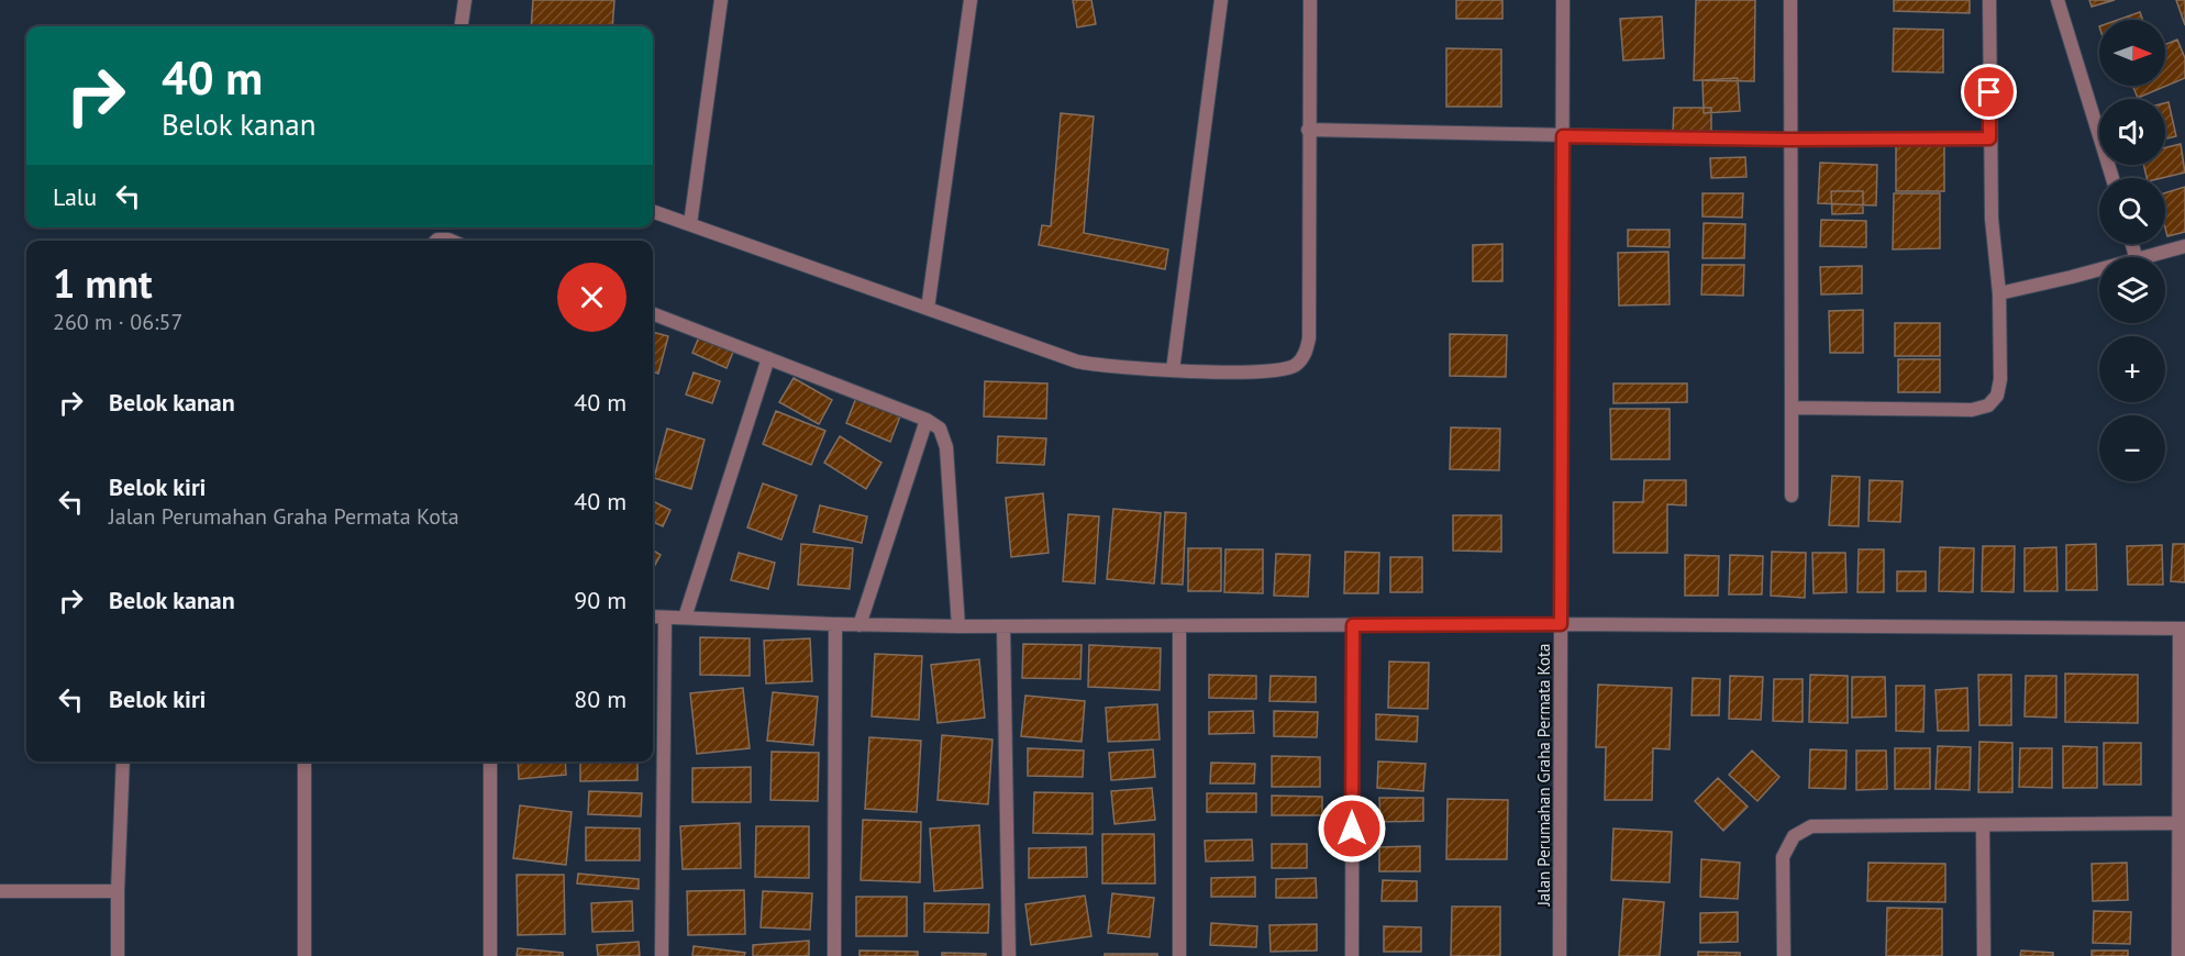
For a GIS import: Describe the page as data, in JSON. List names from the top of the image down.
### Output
{
  "streets": {
    "street": ["Jalan Perumahan Graha Permata Kota"]
  },
  "north": "right",
  "page": {
    "map_buttons": ["+", "−"],
    "turn": ["40 m", "Belok kanan"],
    "then": "Lalu",
    "heading": ["1 mnt", "260 m · 06:57"],
    "list": [
      {
        "name": "Belok kanan",
        "value": "40 m"
      },
      {
        "name": "Belok kiri",
        "note": "Jalan Perumahan Graha Permata Kota",
        "value": "40 m"
      },
      {
        "name": "Belok kanan",
        "value": "90 m"
      },
      {
        "name": "Belok kiri",
        "value": "80 m"
      }
    ]
  }
}
